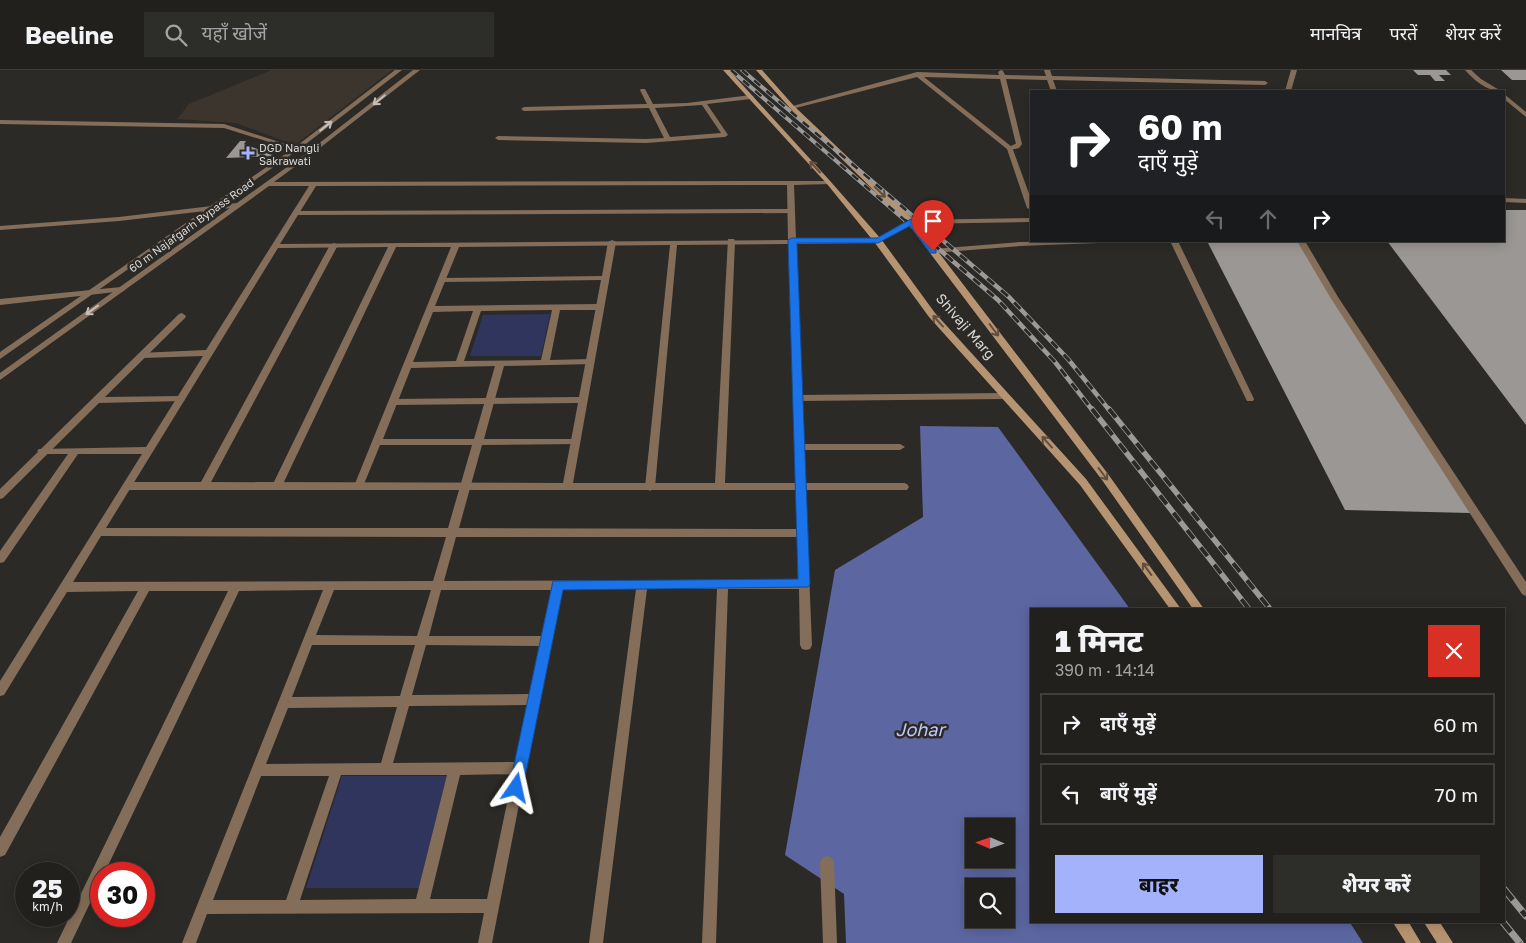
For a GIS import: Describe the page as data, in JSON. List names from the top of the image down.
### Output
{
  "streets": {
    "main road": ["Shivaji Marg"],
    "street": ["60 m Najafgarh Bypass Road"]
  },
  "water": ["Johar"],
  "places": {
    "health": ["DGD Nangli Sakrawati"]
  },
  "north": "left",
  "page": {
    "header": "Beeline",
    "search": "यहाँ खोजें",
    "nav": ["मानचित्र", "परतें", "शेयर करें"],
    "turn": ["60 m", "दाएँ मुड़ें"],
    "heading": ["1 मिनट", "390 m · 14:14"],
    "list": [
      {
        "name": "दाएँ मुड़ें",
        "value": "60 m"
      },
      {
        "name": "बाएँ मुड़ें",
        "value": "70 m"
      }
    ],
    "buttons": ["बाहर", "शेयर करें"],
    "speed": "25 km/h",
    "limit": "30"
  }
}
